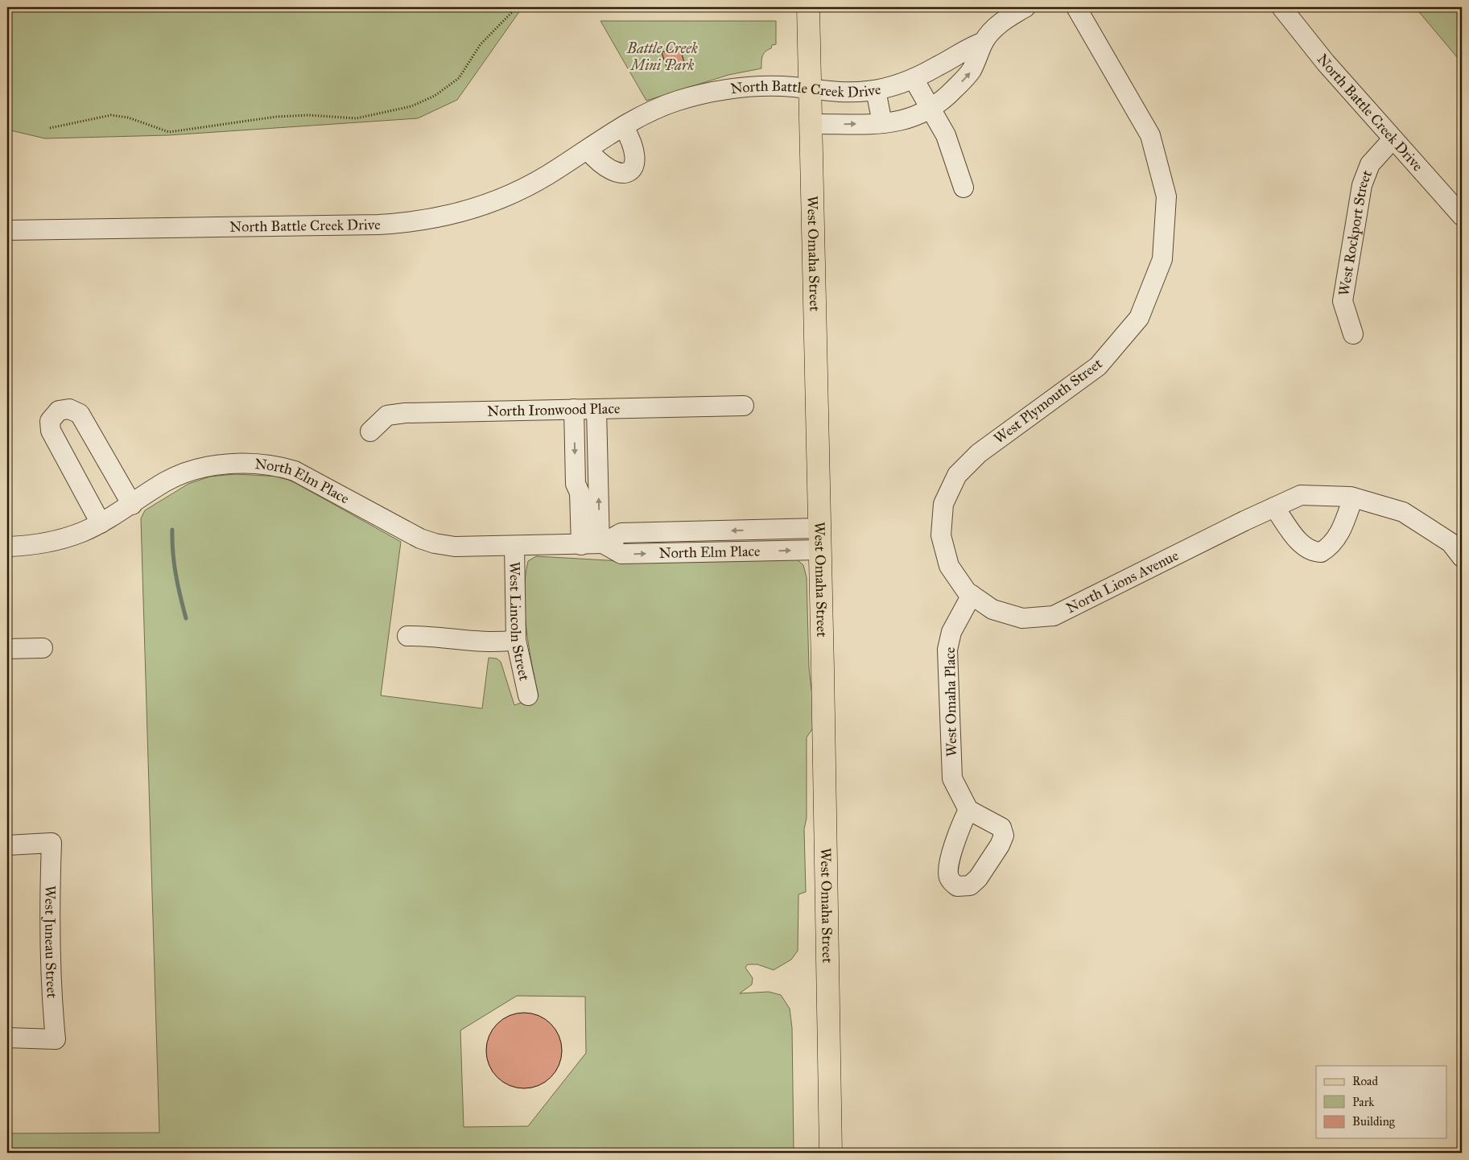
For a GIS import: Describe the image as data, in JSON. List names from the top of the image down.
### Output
{
  "streets": {
    "main road": ["West Omaha Street"],
    "street": [
      "North Battle Creek Drive",
      "West Rockport Street",
      "West Plymouth Street",
      "North Ironwood Place",
      "North Elm Place",
      "North Lions Avenue",
      "West Lincoln Street",
      "West Omaha Place",
      "West Juneau Street"
    ]
  },
  "crossings": [
    ["North Battle Creek Drive", "West Rockport Street"],
    ["North Battle Creek Drive", "West Omaha Street"],
    ["West Omaha Street", "North Elm Place"],
    ["West Plymouth Street", "North Lions Avenue"],
    ["West Plymouth Street", "West Omaha Place"],
    ["North Elm Place", "West Lincoln Street"],
    ["North Lions Avenue", "West Omaha Place"]
  ],
  "parks": ["Battle Creek Mini Park"],
  "legend": ["Road", "Park", "Building"]
}
